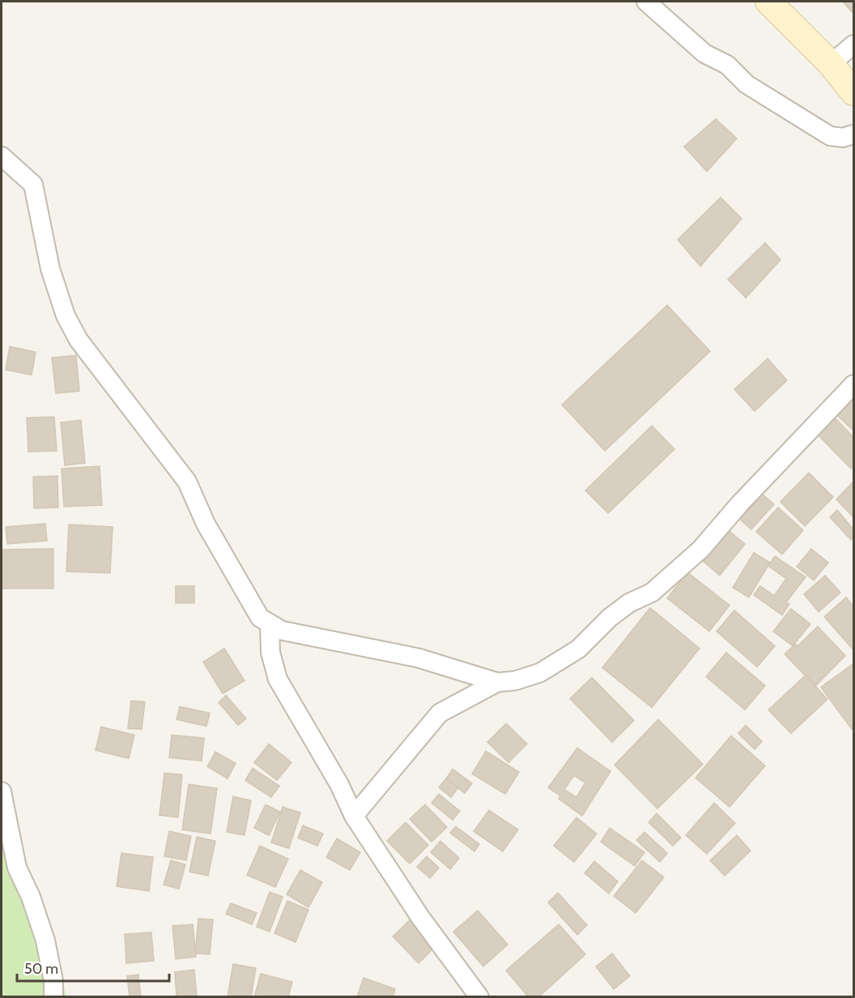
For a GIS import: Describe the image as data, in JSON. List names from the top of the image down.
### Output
{
  "scale_bar": "50 m"
}
